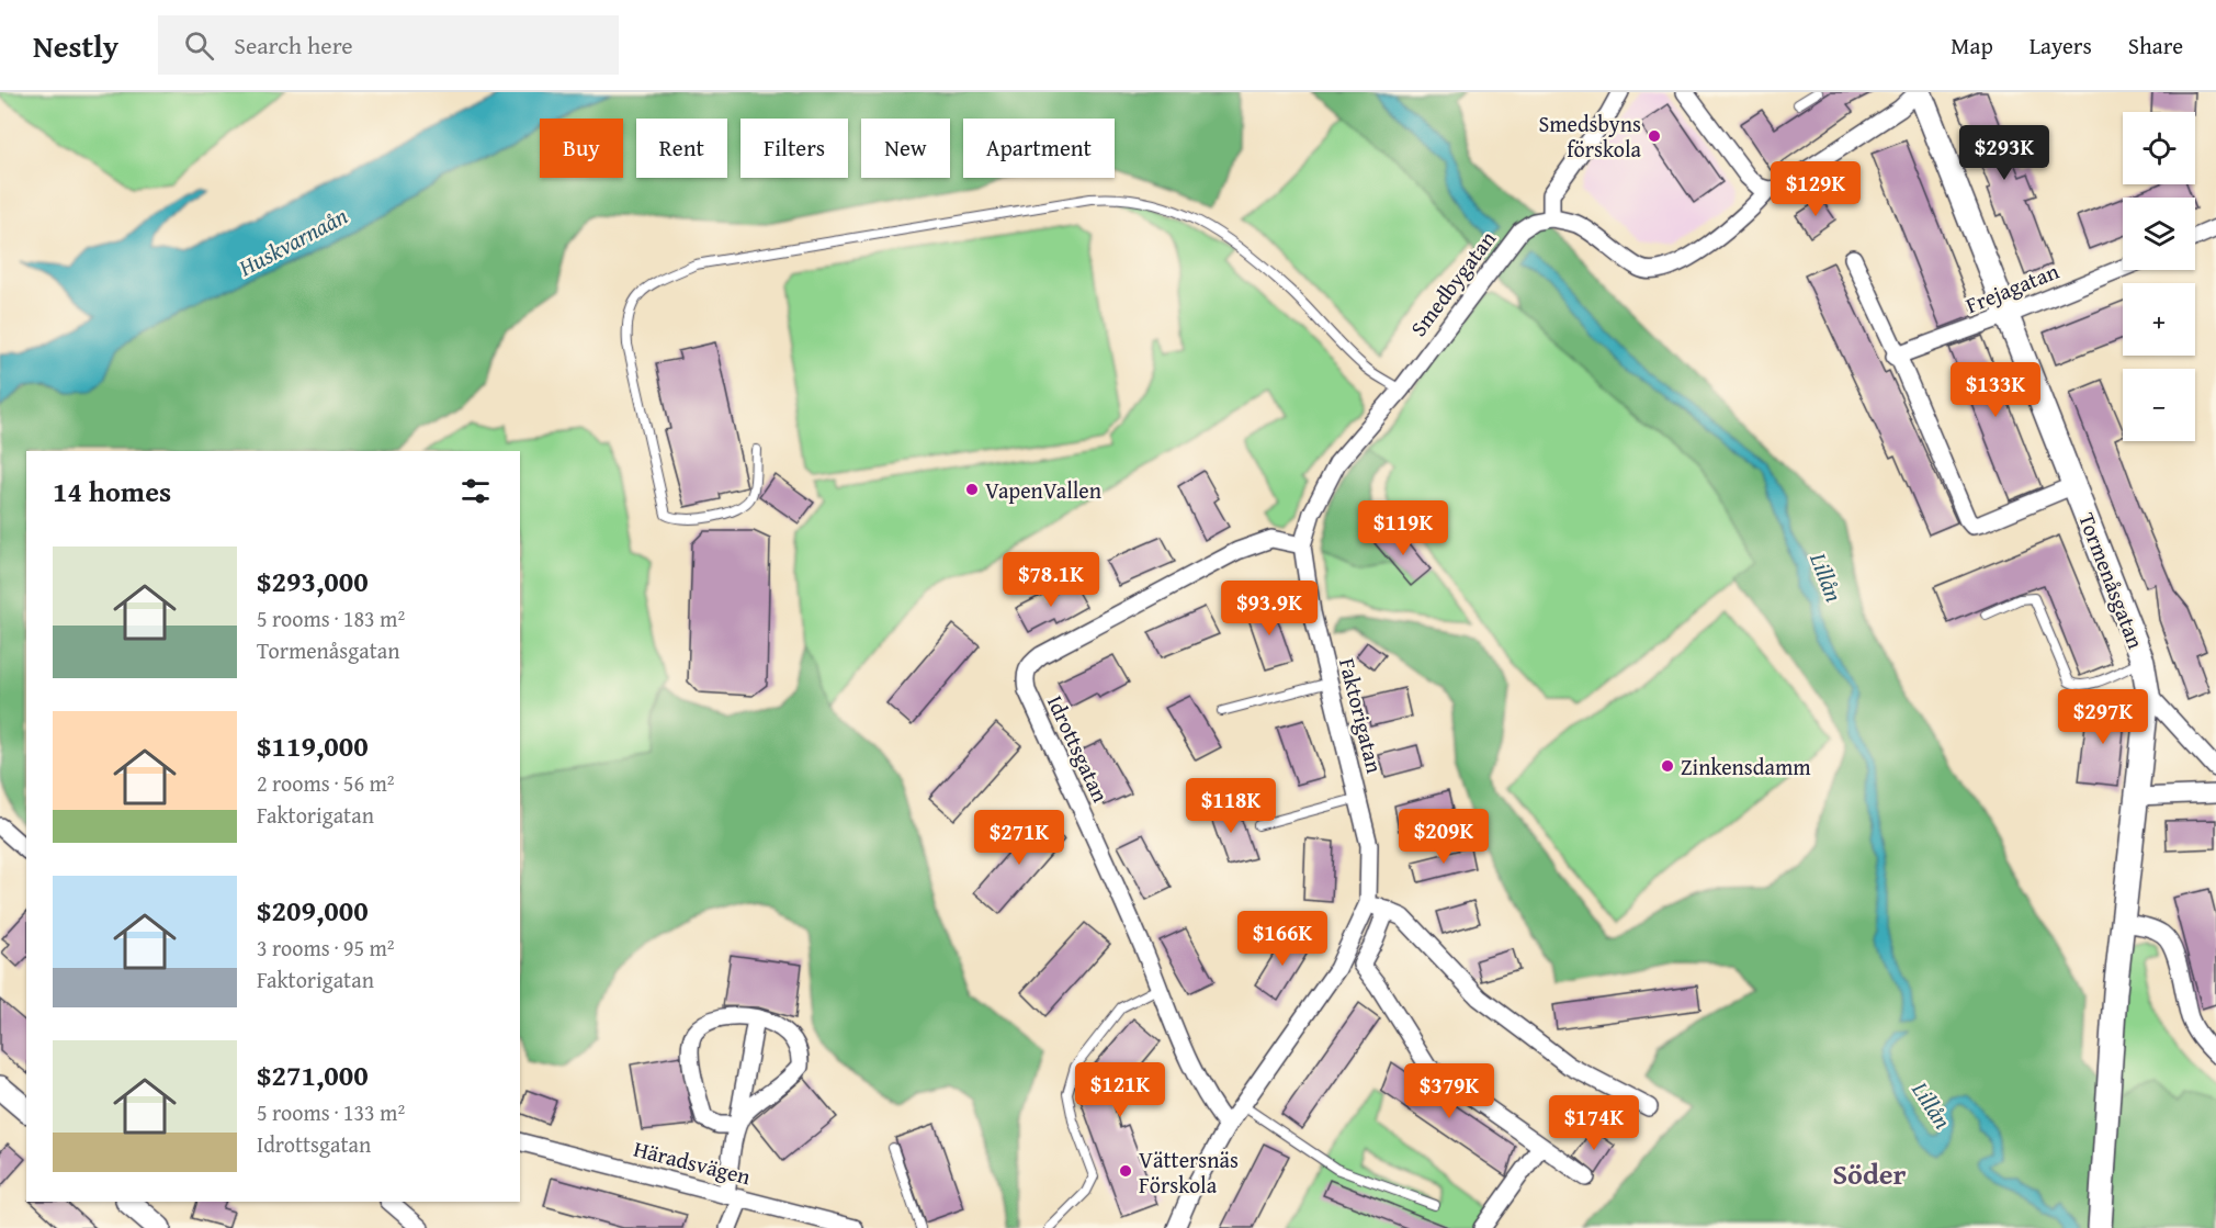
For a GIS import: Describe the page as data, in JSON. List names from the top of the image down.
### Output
{
  "streets": {
    "street": [
      "Smedbygatan",
      "Frejagatan",
      "Tormenåsgatan",
      "Faktorigatan",
      "Idrottsgatan",
      "Häradsvägen"
    ]
  },
  "crossings": [
    ["Smedbygatan", "Faktorigatan"],
    ["Frejagatan", "Tormenåsgatan"],
    ["Faktorigatan", "Idrottsgatan"]
  ],
  "districts": ["Söder"],
  "water": ["Huskvarnaån", "Lillån"],
  "places": [
    "Smedsbyns förskola",
    "VapenVallen",
    "Zinkensdamm",
    "Vättersnäs Förskola"
  ],
  "page": {
    "header": "Nestly",
    "search": "Search here",
    "nav": ["Map", "Layers", "Share"],
    "map_buttons": ["+", "−"],
    "chip": [
      "Buy",
      "Rent",
      "Filters",
      "New",
      "Apartment"
    ],
    "price": [
      "$293K",
      "$129K",
      "$133K",
      "$119K",
      "$78.1K",
      "$93.9K",
      "$297K",
      "$118K",
      "$209K",
      "$271K",
      "$166K",
      "$121K",
      "$379K",
      "$174K"
    ],
    "heading": "14 homes",
    "list": [
      {
        "name": "$293,000",
        "note": "5 rooms · 183 m² · Tormenåsgatan"
      },
      {
        "name": "$119,000",
        "note": "2 rooms · 56 m² · Faktorigatan"
      },
      {
        "name": "$209,000",
        "note": "3 rooms · 95 m² · Faktorigatan"
      },
      {
        "name": "$271,000",
        "note": "5 rooms · 133 m² · Idrottsgatan"
      }
    ]
  }
}
